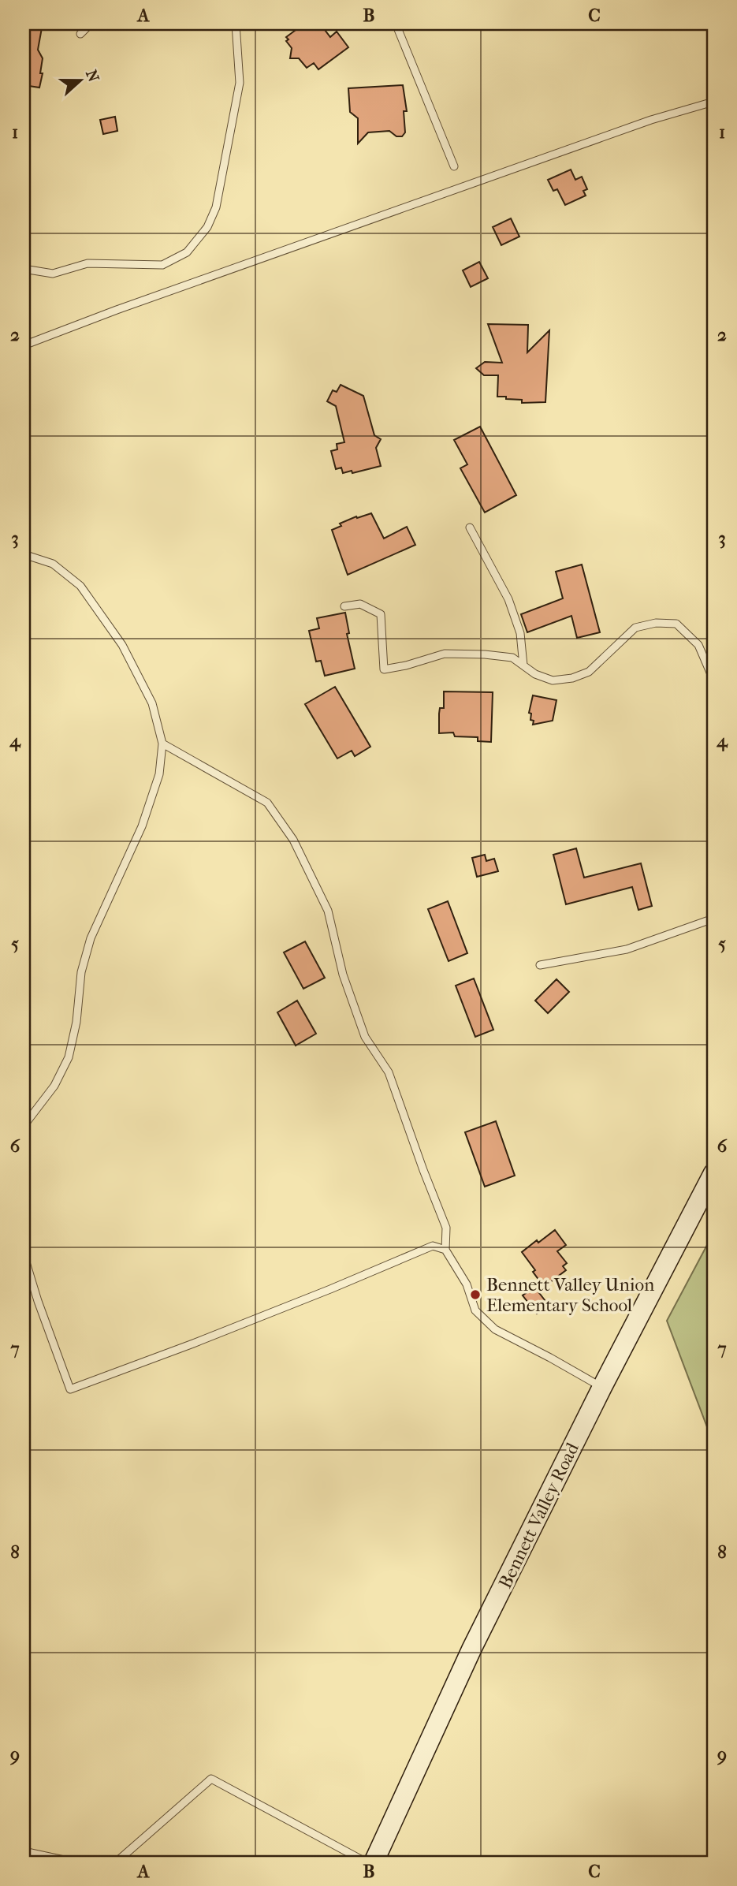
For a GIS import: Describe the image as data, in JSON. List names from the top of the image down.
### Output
{
  "streets": {
    "street": ["Bennett Valley Road"]
  },
  "places": ["Bennett Valley Union Elementary School"],
  "north": "right",
  "grid": {
    "columns": ["A", "B", "C"],
    "rows": [
      "1",
      "2",
      "3",
      "4",
      "5",
      "6",
      "7",
      "8",
      "9"
    ]
  }
}
